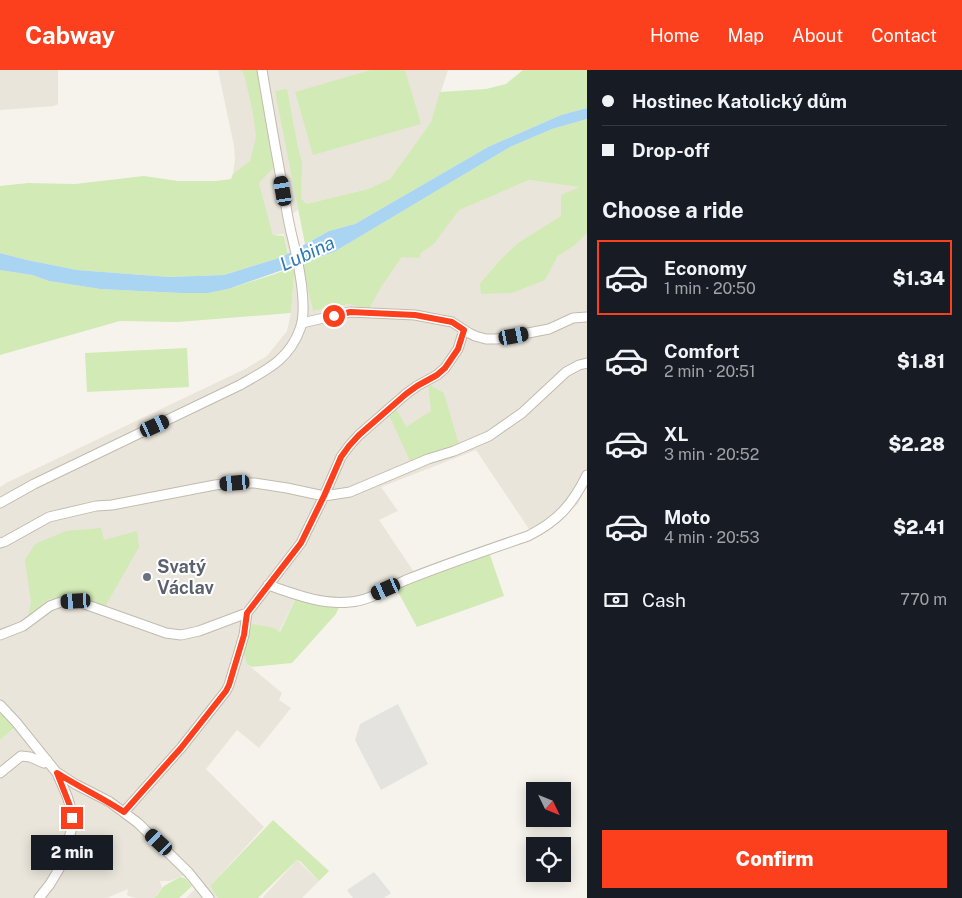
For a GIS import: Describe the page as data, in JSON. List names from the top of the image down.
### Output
{
  "water": ["Lubina"],
  "places": ["Svatý Václav"],
  "north": "bottom right",
  "page": {
    "header": "Cabway",
    "nav": [
      "Home",
      "Map",
      "About",
      "Contact"
    ],
    "banner": ["Hostinec Katolický dům", "Drop-off"],
    "heading": "Choose a ride",
    "list": [
      {
        "name": "Economy",
        "note": "1 min · 20:50",
        "value": "$1.34"
      },
      {
        "name": "Comfort",
        "note": "2 min · 20:51",
        "value": "$1.81"
      },
      {
        "name": "XL",
        "note": "3 min · 20:52",
        "value": "$2.28"
      },
      {
        "name": "Moto",
        "note": "4 min · 20:53",
        "value": "$2.41"
      }
    ],
    "pay": ["Cash", "770 m"],
    "buttons": "Confirm",
    "bubble": "2 min"
  }
}
